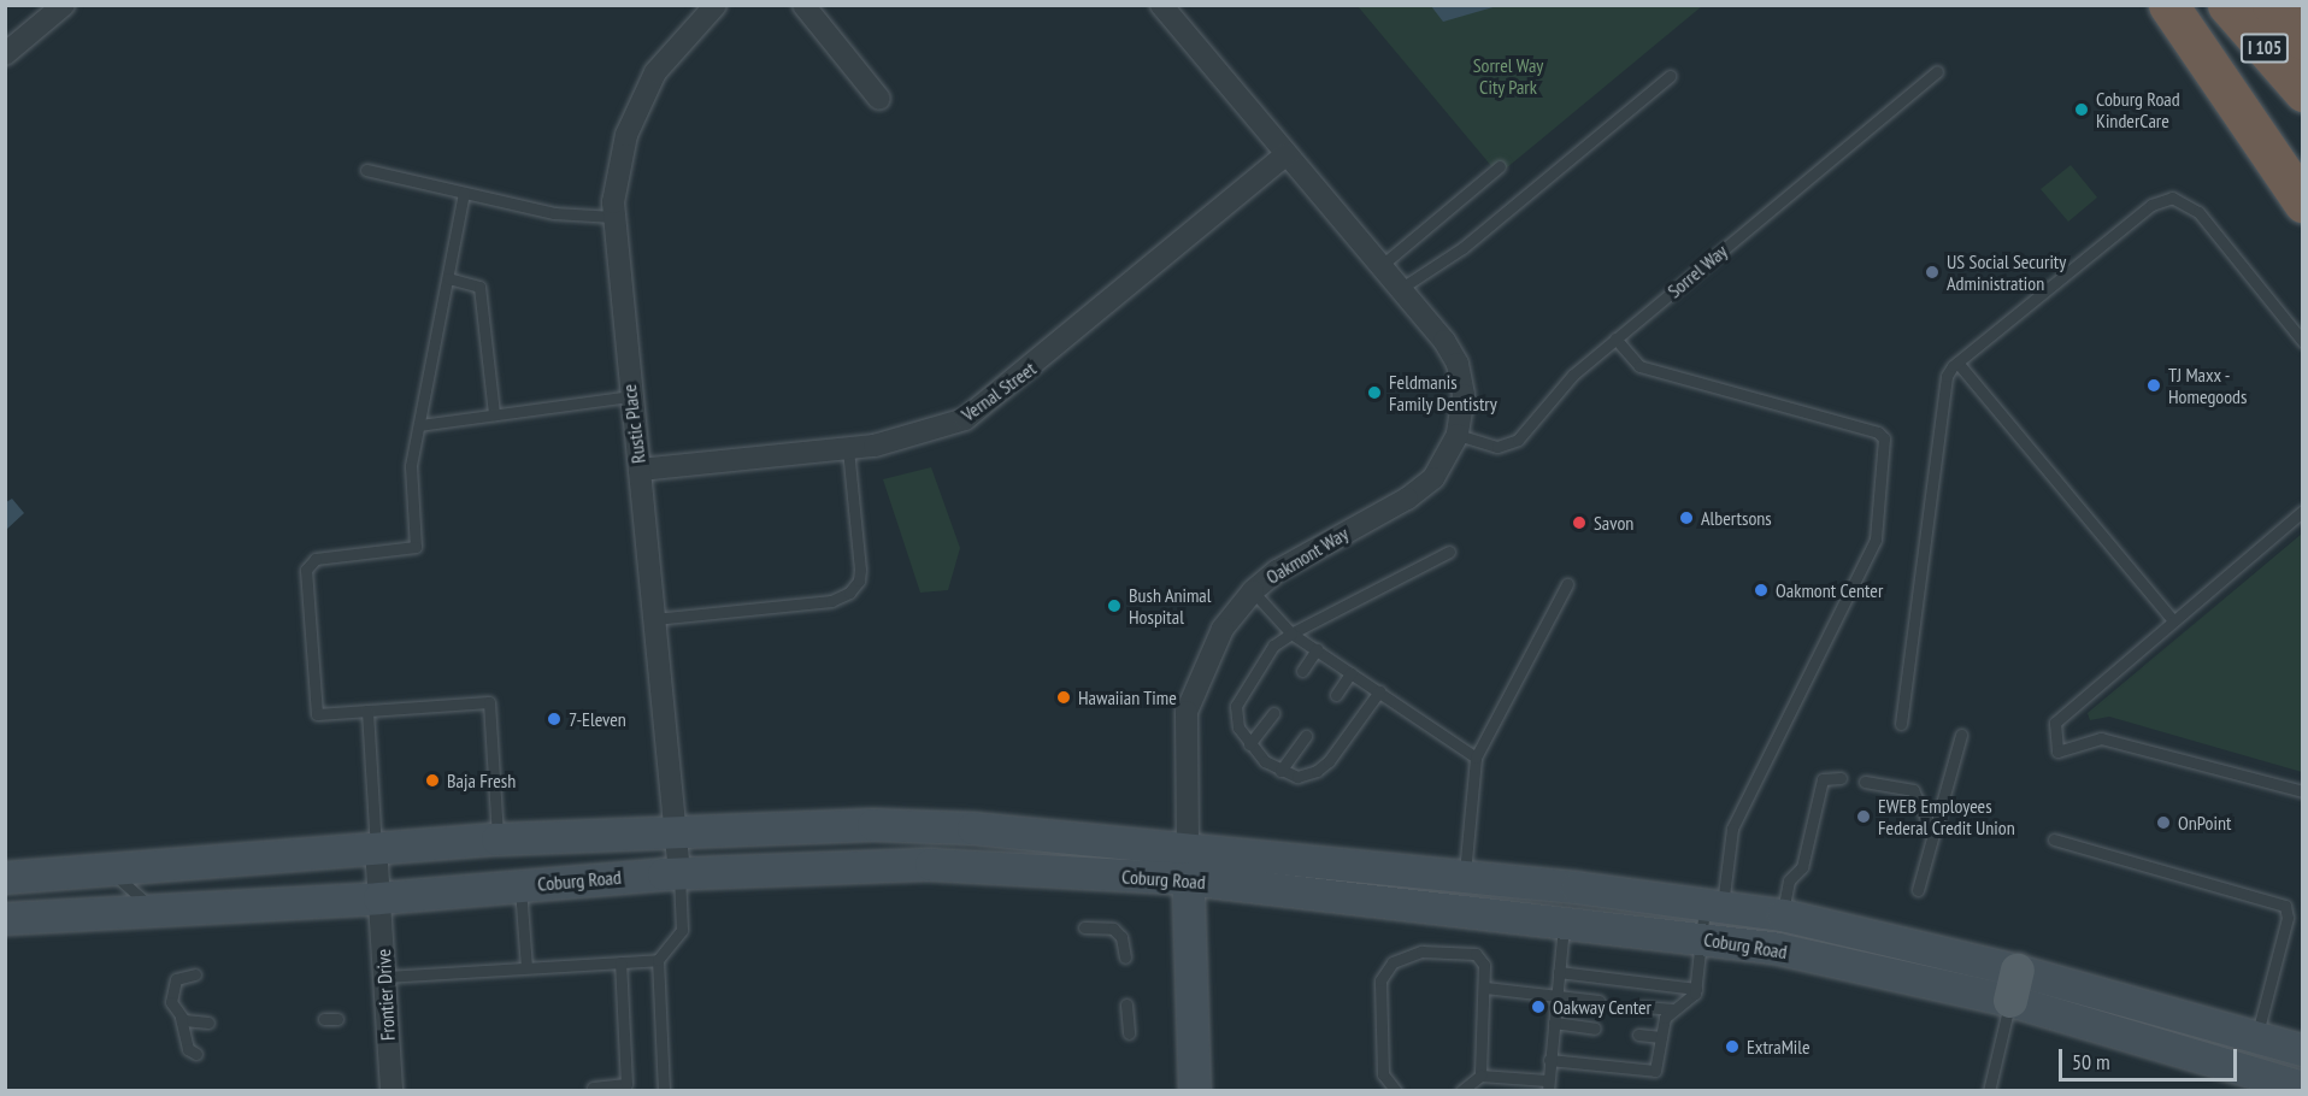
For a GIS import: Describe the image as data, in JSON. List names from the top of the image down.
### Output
{
  "streets": {
    "highway": ["I 105"],
    "main road": ["Oakmont Way", "Coburg Road"],
    "street": ["Vernal Street", "Rustic Place", "Frontier Drive"],
    "lane": ["Sorrel Way"]
  },
  "crossings": [
    ["Sorrel Way", "Oakmont Way"],
    ["Vernal Street", "Rustic Place"],
    ["Rustic Place", "Coburg Road"],
    ["Oakmont Way", "Coburg Road"],
    ["Coburg Road", "Frontier Drive"]
  ],
  "parks": ["Sorrel Way City Park"],
  "places": [
    "Coburg Road KinderCare",
    "US Social Security Administration",
    "TJ Maxx - Homegoods",
    "Feldmanis Family Dentistry",
    "Albertsons",
    "Savon",
    "Oakmont Center",
    "Bush Animal Hospital",
    "Hawaiian Time",
    "7-Eleven",
    "Baja Fresh",
    "EWEB Employees Federal Credit Union",
    "OnPoint",
    "Oakway Center",
    "ExtraMile"
  ],
  "scale_bar": "50 m"
}
